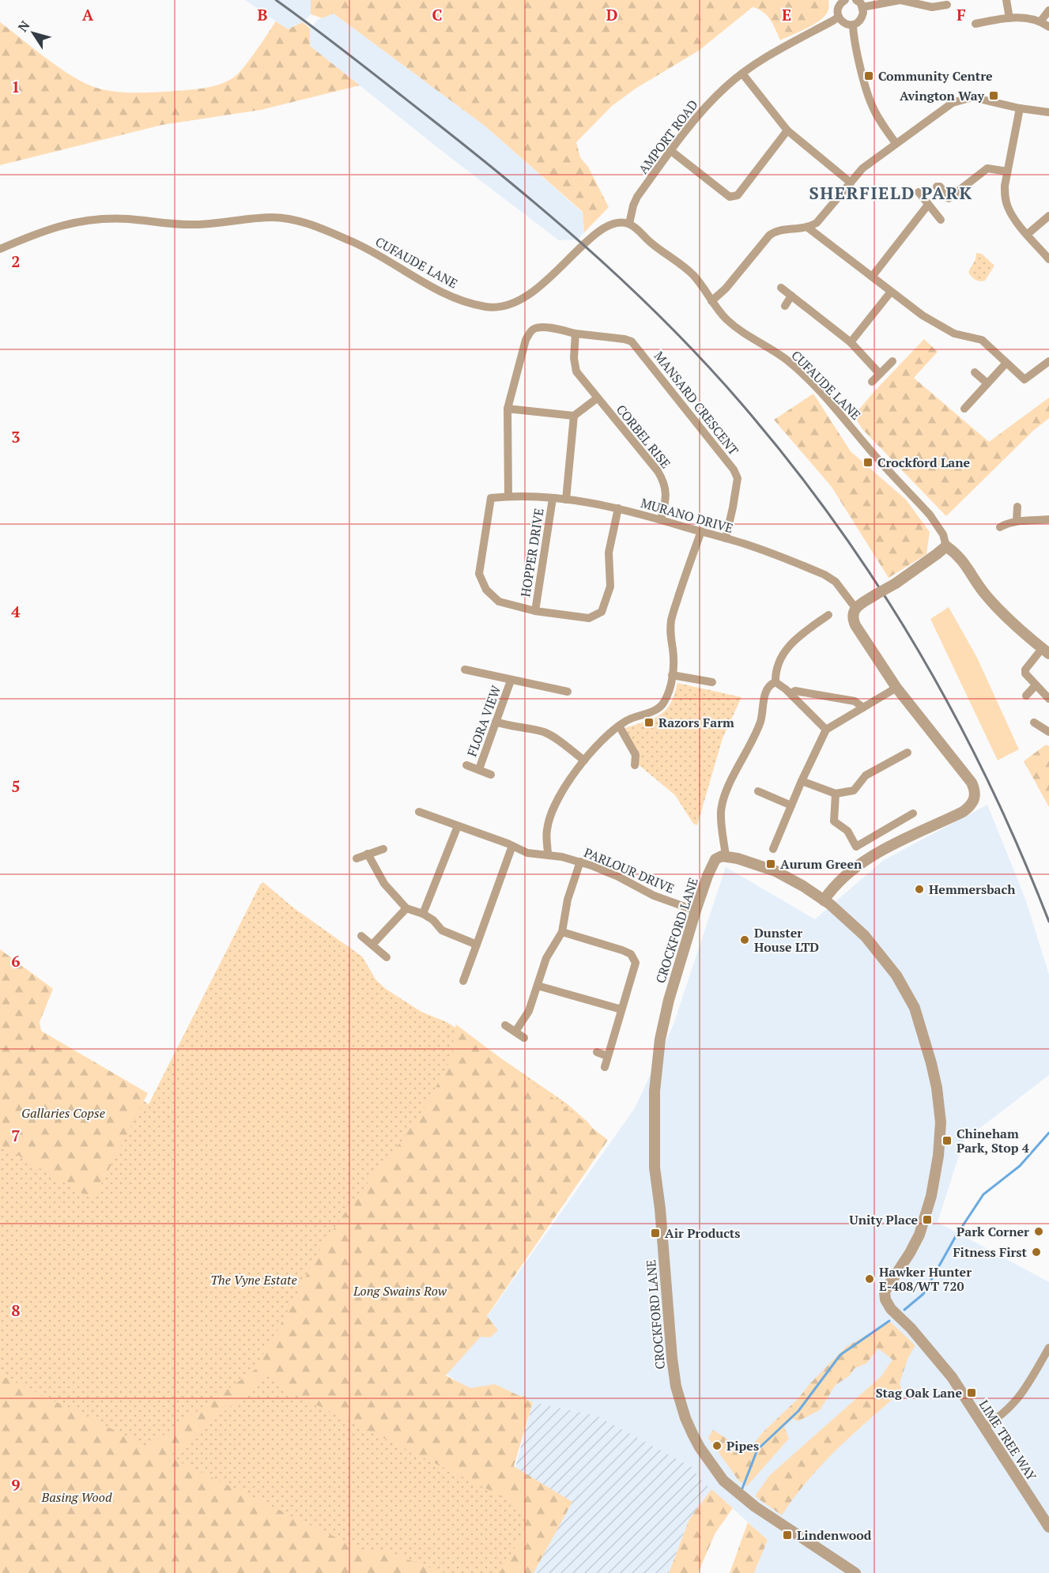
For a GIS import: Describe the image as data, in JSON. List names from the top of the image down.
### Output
{
  "streets": {
    "street": [
      "AMPORT ROAD",
      "CUFAUDE LANE",
      "MANSARD CRESCENT",
      "CORBEL RISE",
      "MURANO DRIVE",
      "HOPPER DRIVE",
      "FLORA VIEW",
      "PARLOUR DRIVE",
      "CROCKFORD LANE",
      "LIME TREE WAY"
    ]
  },
  "crossings": [
    ["AMPORT ROAD", "CUFAUDE LANE"],
    ["MANSARD CRESCENT", "MURANO DRIVE"],
    ["CORBEL RISE", "MURANO DRIVE"],
    ["MURANO DRIVE", "HOPPER DRIVE"],
    ["PARLOUR DRIVE", "CROCKFORD LANE"]
  ],
  "districts": ["SHERFIELD PARK"],
  "parks": [
    "Gallaries Copse",
    "The Vyne Estate",
    "Long Swains Row",
    "Basing Wood"
  ],
  "places": {
    "transit": [
      "Community Centre",
      "Avington Way",
      "Crockford Lane",
      "Razors Farm",
      "Aurum Green",
      "Chineham Park, Stop 4",
      "Unity Place",
      "Air Products",
      "Stag Oak Lane",
      "Lindenwood"
    ],
    "other": [
      "Hemmersbach",
      "Dunster House LTD",
      "Park Corner",
      "Fitness First",
      "Hawker Hunter E-408/WT 720",
      "Pipes"
    ]
  },
  "north": "top left",
  "grid": {
    "columns": [
      "A",
      "B",
      "C",
      "D",
      "E",
      "F"
    ],
    "rows": [
      "1",
      "2",
      "3",
      "4",
      "5",
      "6",
      "7",
      "8",
      "9"
    ]
  }
}
